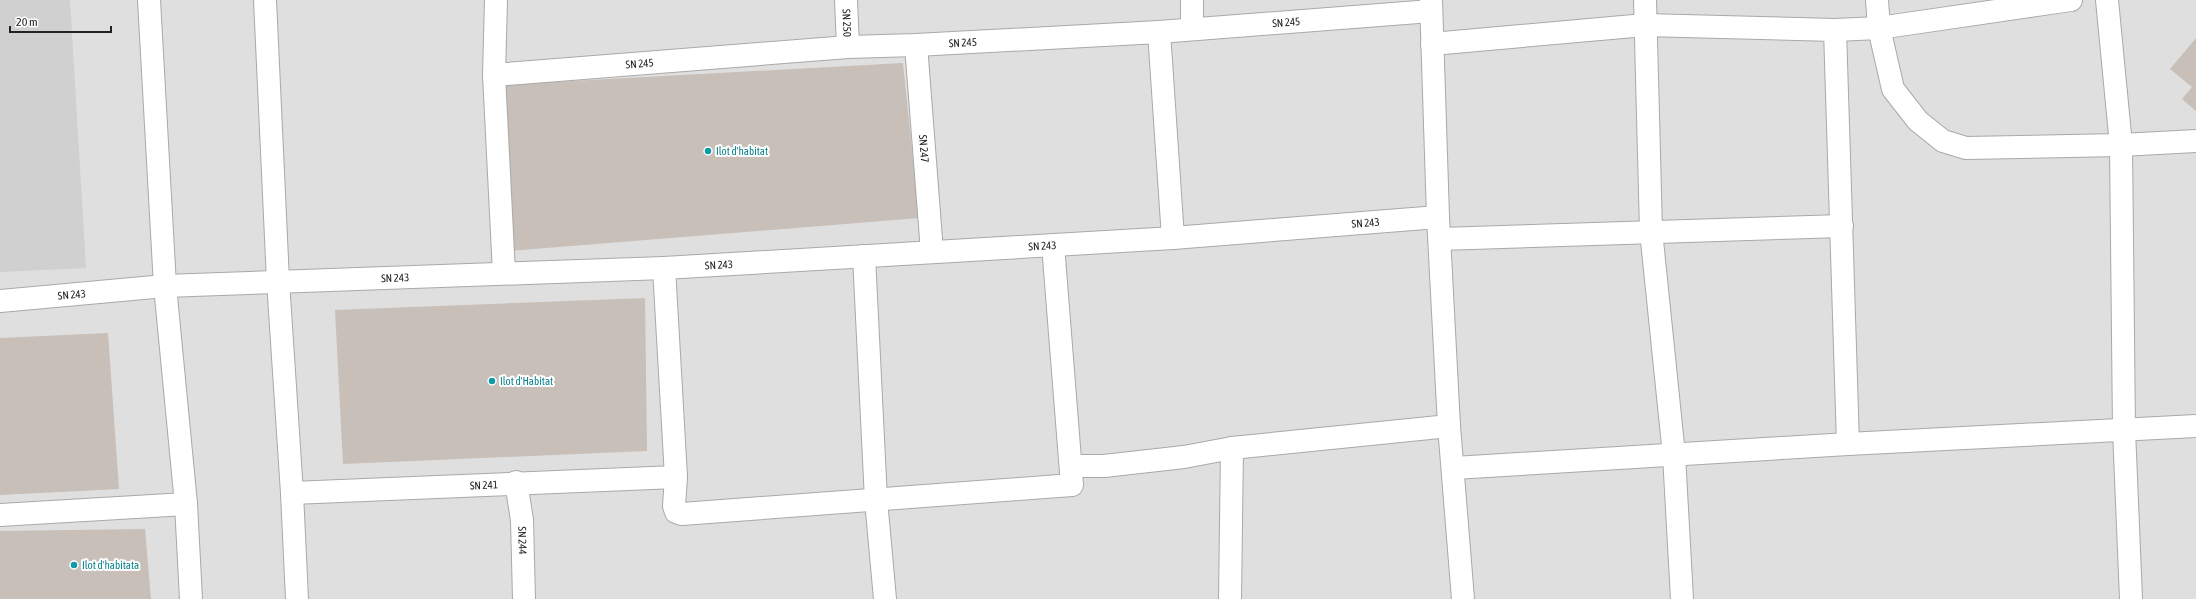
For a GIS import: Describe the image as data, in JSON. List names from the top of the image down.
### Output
{
  "streets": {
    "street": [
      "SN 245",
      "SN 250",
      "SN 247",
      "SN 243",
      "SN 241",
      "SN 244"
    ]
  },
  "crossings": [
    ["SN 245", "SN 250"],
    ["SN 245", "SN 247"],
    ["SN 247", "SN 243"],
    ["SN 241", "SN 244"]
  ],
  "places": ["Ilot d'habitat", "Ilot d'Habitat", "Ilot d'habitata"],
  "scale_bar": "20 m"
}
